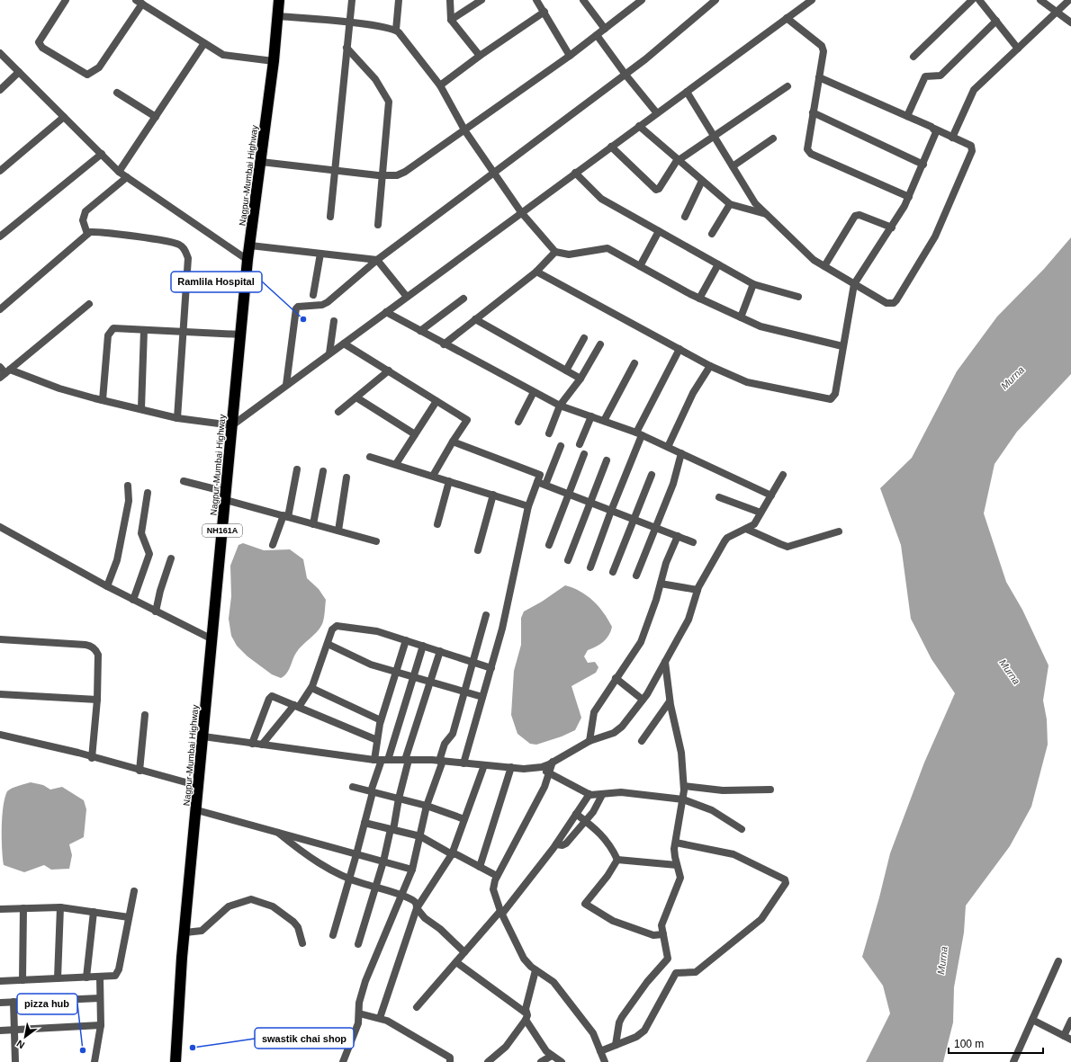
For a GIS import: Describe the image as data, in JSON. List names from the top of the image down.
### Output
{
  "streets": {
    "highway": ["Nagpur-Mumbai Highway", "NH161A"]
  },
  "water": ["Murna"],
  "places": ["Ramlila Hospital", "swastik chai shop", "pizza hub"],
  "scale_bar": "100 m",
  "north": "bottom left"
}
